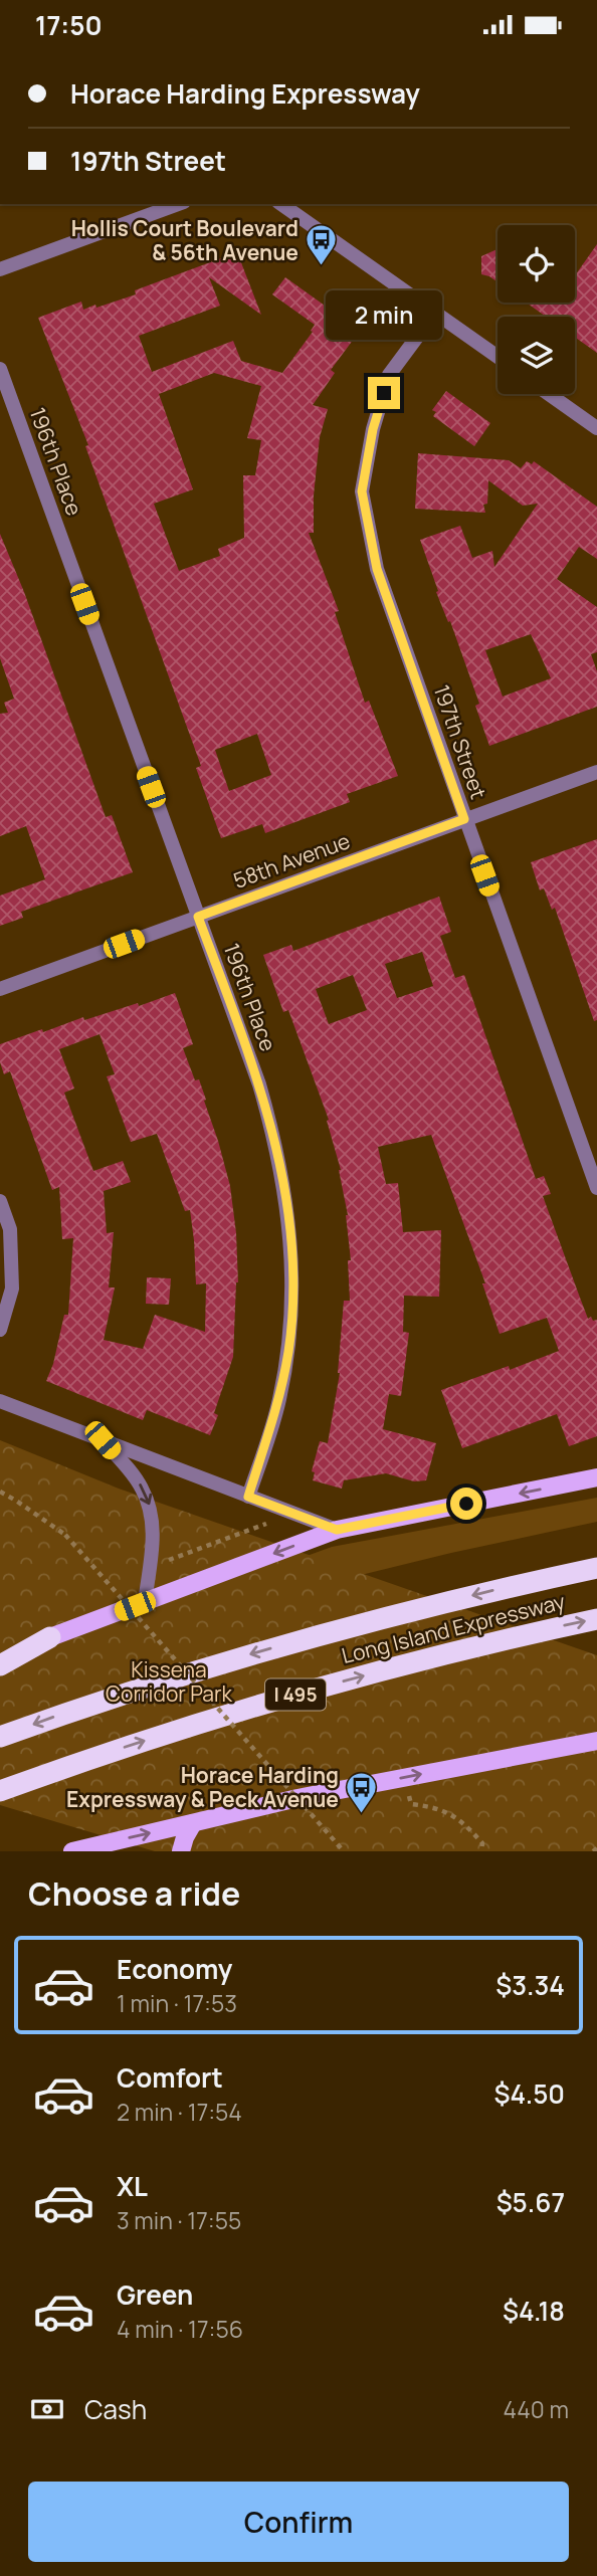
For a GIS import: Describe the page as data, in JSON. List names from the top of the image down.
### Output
{
  "streets": {
    "highway": ["Long Island Expressway", "I 495"],
    "street": ["196th Place", "197th Street", "58th Avenue"]
  },
  "crossings": [
    ["196th Place", "58th Avenue"],
    ["197th Street", "58th Avenue"]
  ],
  "parks": ["Kissena Corridor Park"],
  "places": {
    "bus stop": ["Hollis Court Boulevard & 56th Avenue", "Horace Harding Expressway & Peck Avenue"]
  },
  "page": {
    "status": "17:50",
    "banner": ["Horace Harding Expressway", "197th Street"],
    "bubble": "2 min",
    "heading": "Choose a ride",
    "list": [
      {
        "name": "Economy",
        "note": "1 min · 17:53",
        "value": "$3.34"
      },
      {
        "name": "Comfort",
        "note": "2 min · 17:54",
        "value": "$4.50"
      },
      {
        "name": "XL",
        "note": "3 min · 17:55",
        "value": "$5.67"
      },
      {
        "name": "Green",
        "note": "4 min · 17:56",
        "value": "$4.18"
      }
    ],
    "pay": ["Cash", "440 m"],
    "buttons": "Confirm"
  }
}
